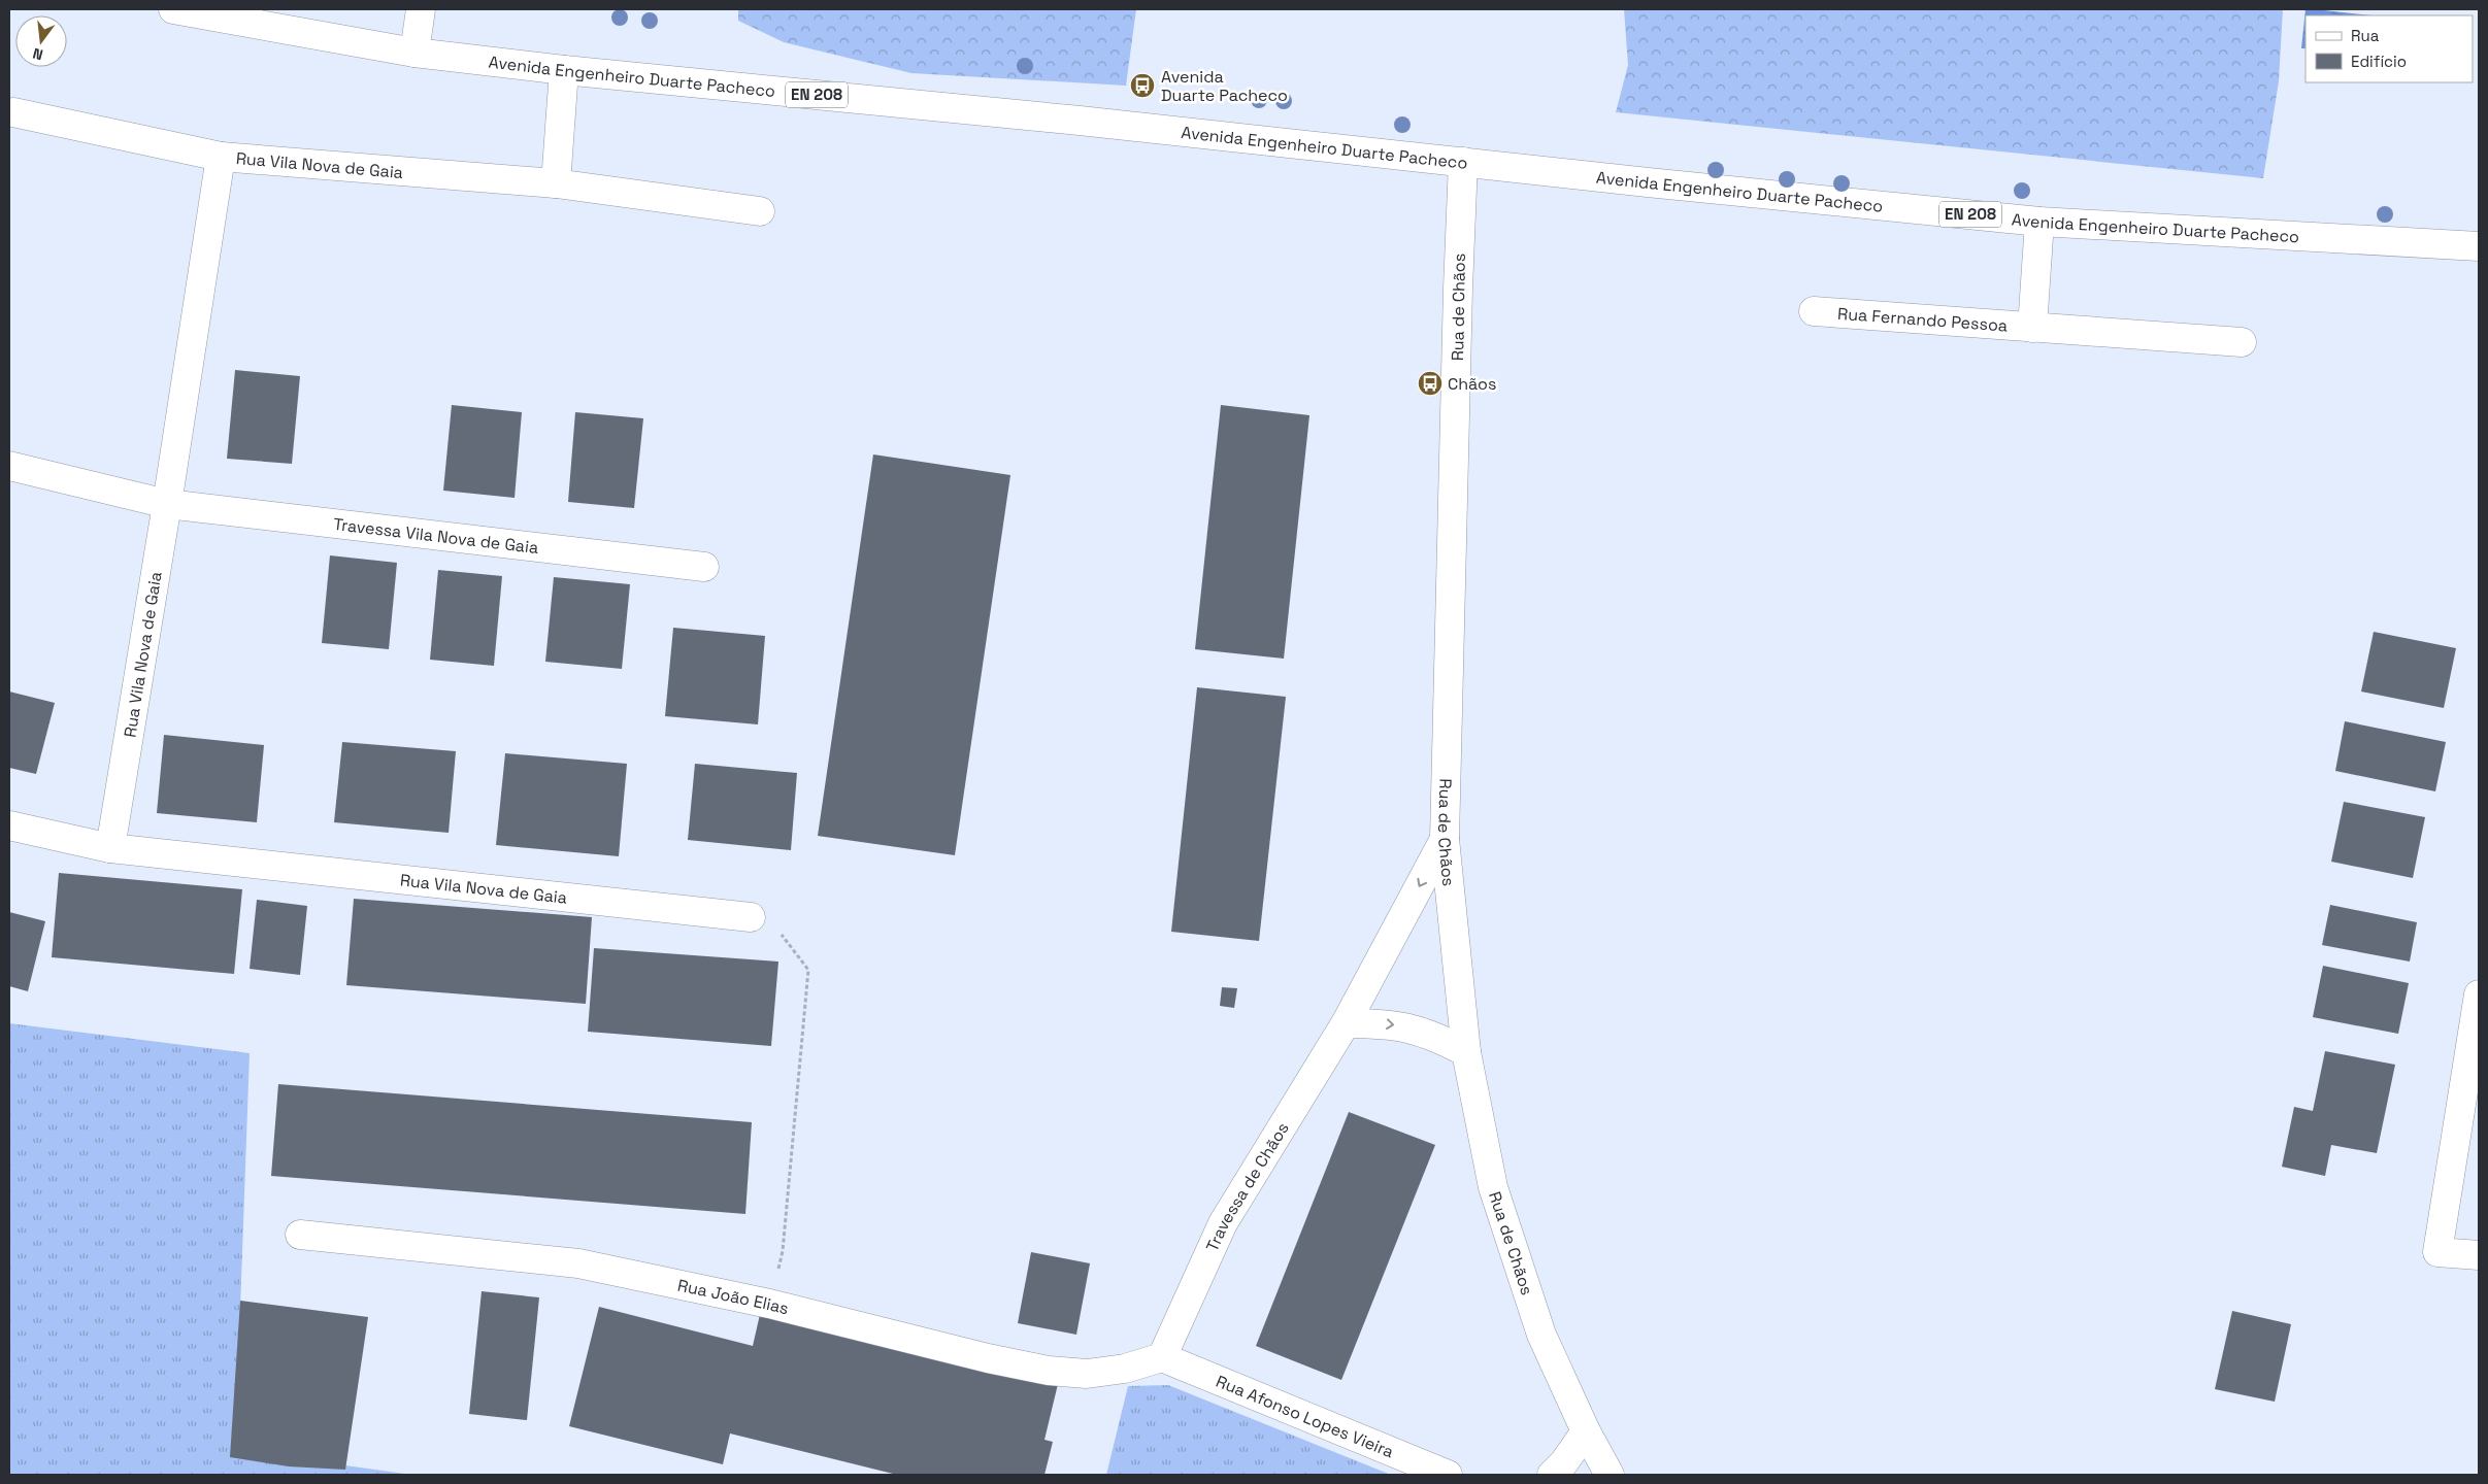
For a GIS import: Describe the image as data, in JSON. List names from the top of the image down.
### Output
{
  "streets": {
    "street": [
      "Avenida Engenheiro Duarte Pacheco",
      "EN 208",
      "Rua Vila Nova de Gaia",
      "Rua de Chãos",
      "Rua Fernando Pessoa",
      "Travessa Vila Nova de Gaia",
      "Travessa de Chãos",
      "Rua João Elias",
      "Rua Afonso Lopes Vieira"
    ]
  },
  "crossings": [
    ["Avenida Engenheiro Duarte Pacheco", "Rua de Chãos"],
    ["Avenida Engenheiro Duarte Pacheco", "Rua Fernando Pessoa"],
    ["Rua Vila Nova de Gaia", "Travessa Vila Nova de Gaia"],
    ["Rua de Chãos", "Travessa de Chãos"],
    ["Travessa de Chãos", "Rua João Elias"],
    ["Travessa de Chãos", "Rua Afonso Lopes Vieira"],
    ["Rua João Elias", "Rua Afonso Lopes Vieira"]
  ],
  "one_way": ["Travessa de Chãos"],
  "places": {
    "bus stop": ["Avenida Duarte Pacheco", "Chãos"]
  },
  "legend": ["Rua", "Edifício"],
  "north": "bottom"
}
